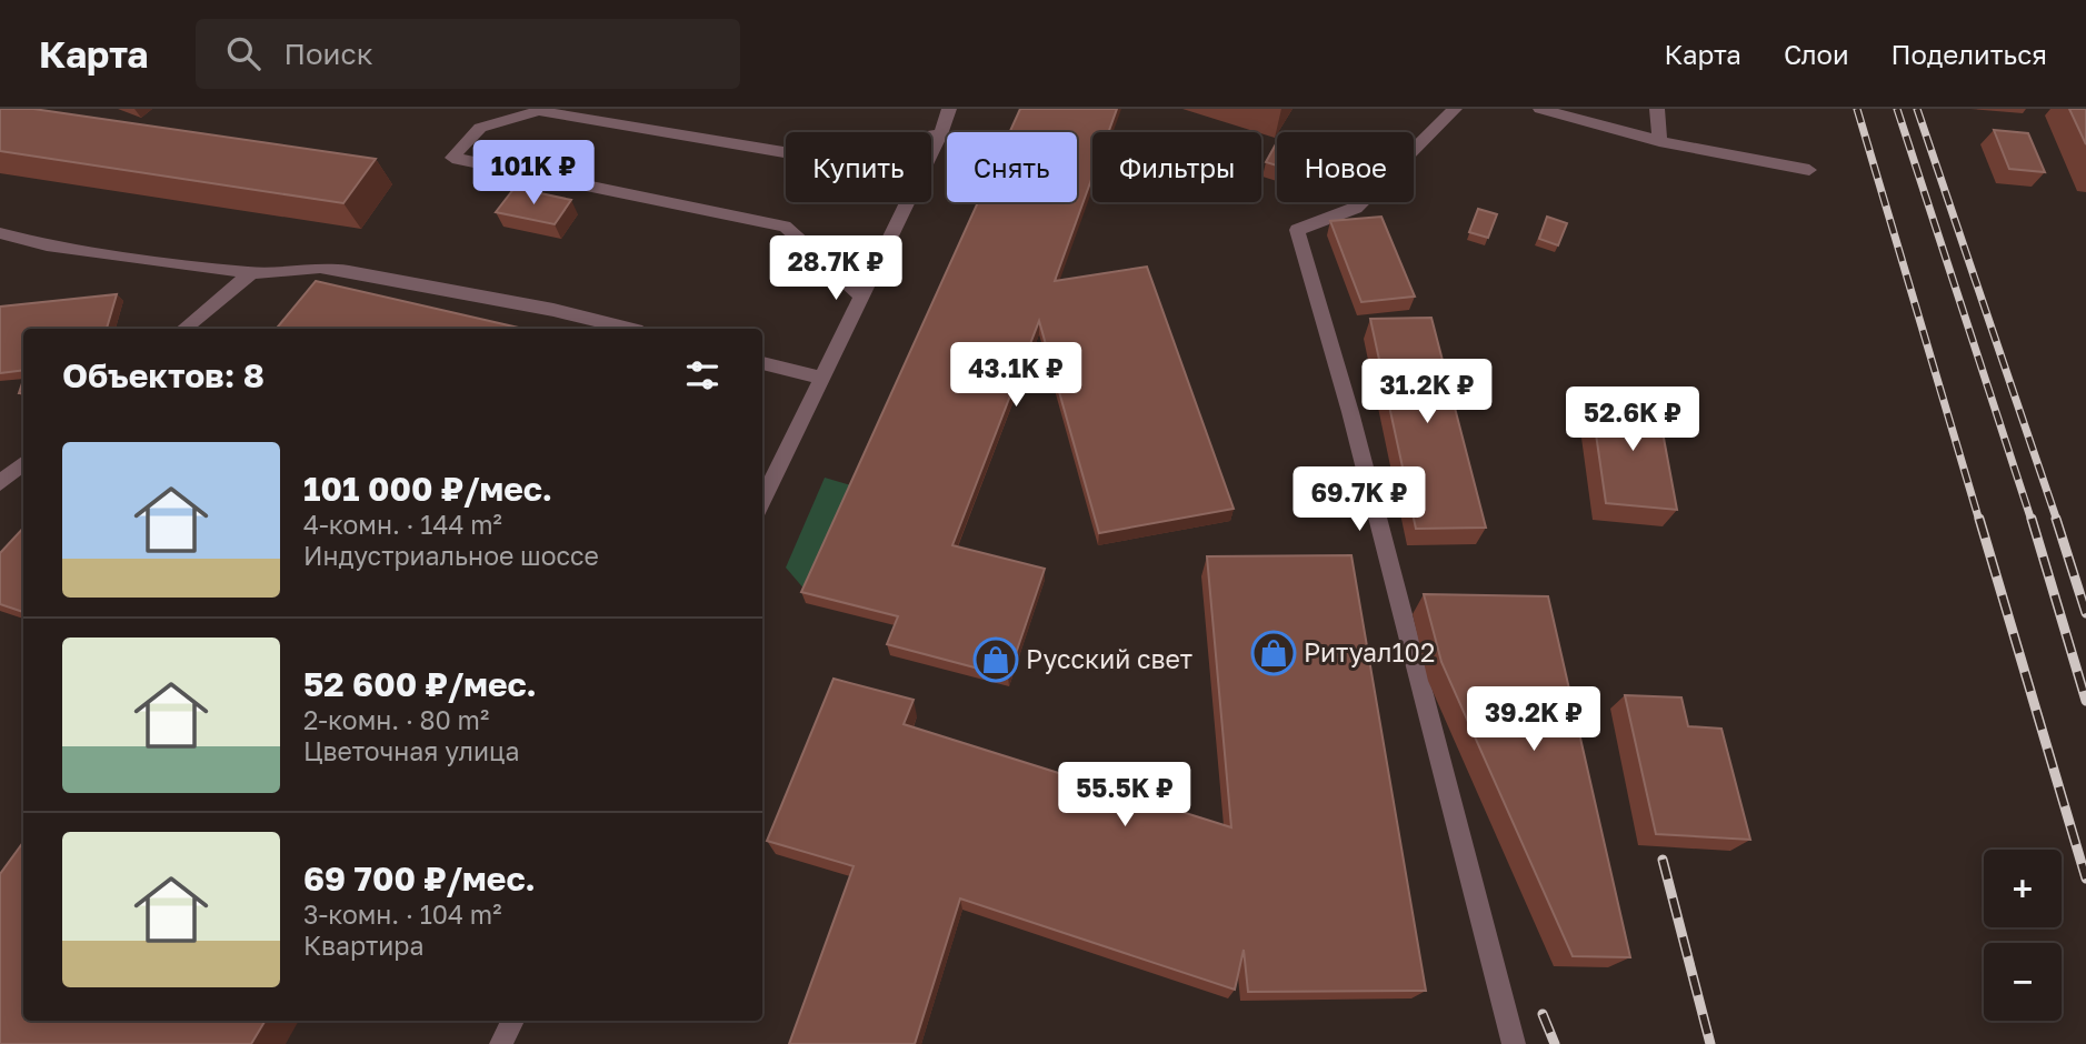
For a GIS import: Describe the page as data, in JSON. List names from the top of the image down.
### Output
{
  "places": {
    "shop": ["Ритуал102", "Русский свет"]
  },
  "page": {
    "header": "Карта",
    "search": "Поиск",
    "nav": ["Карта", "Слои", "Поделиться"],
    "chip": [
      "Купить",
      "Снять",
      "Фильтры",
      "Новое"
    ],
    "price": [
      "101K ₽",
      "28.7K ₽",
      "43.1K ₽",
      "31.2K ₽",
      "52.6K ₽",
      "69.7K ₽",
      "39.2K ₽",
      "55.5K ₽"
    ],
    "heading": "Объектов: 8",
    "list": [
      {
        "name": "101 000 ₽/мес.",
        "note": "4-комн. · 144 m² · Индустриальное шоссе"
      },
      {
        "name": "52 600 ₽/мес.",
        "note": "2-комн. · 80 m² · Цветочная улица"
      },
      {
        "name": "69 700 ₽/мес.",
        "note": "3-комн. · 104 m² · Квартира"
      }
    ],
    "map_buttons": ["+", "−"]
  }
}
